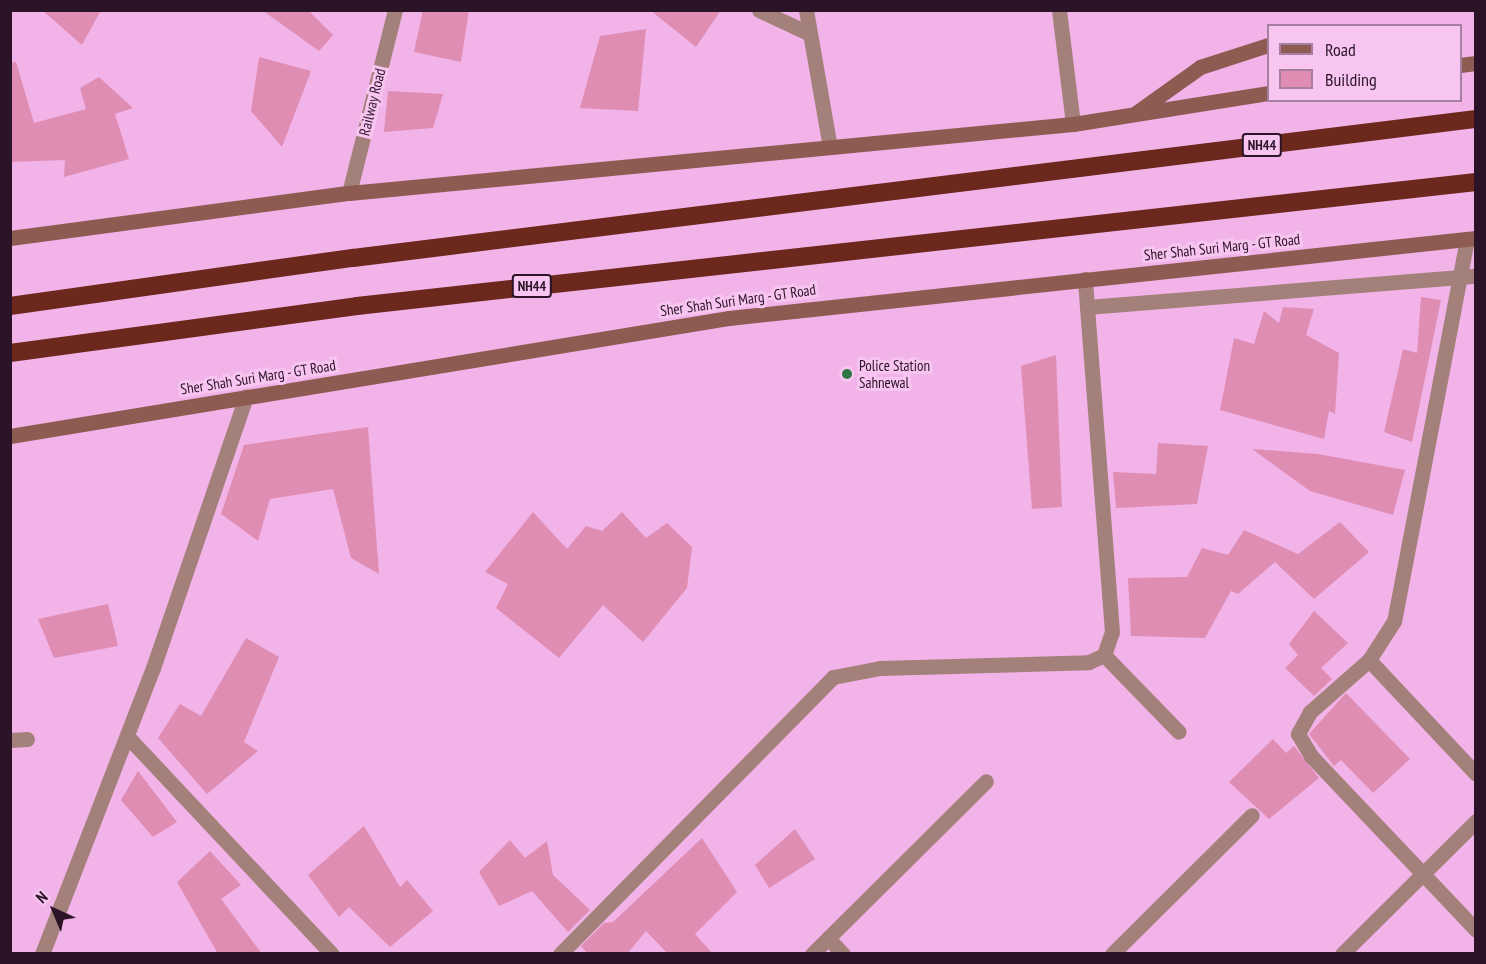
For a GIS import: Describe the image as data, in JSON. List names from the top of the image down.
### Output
{
  "streets": {
    "highway": ["NH44"],
    "street": ["Railway Road", "Sher Shah Suri Marg - GT Road"]
  },
  "places": ["Police Station Sahnewal"],
  "legend": ["Road", "Building"],
  "north": "top left"
}
